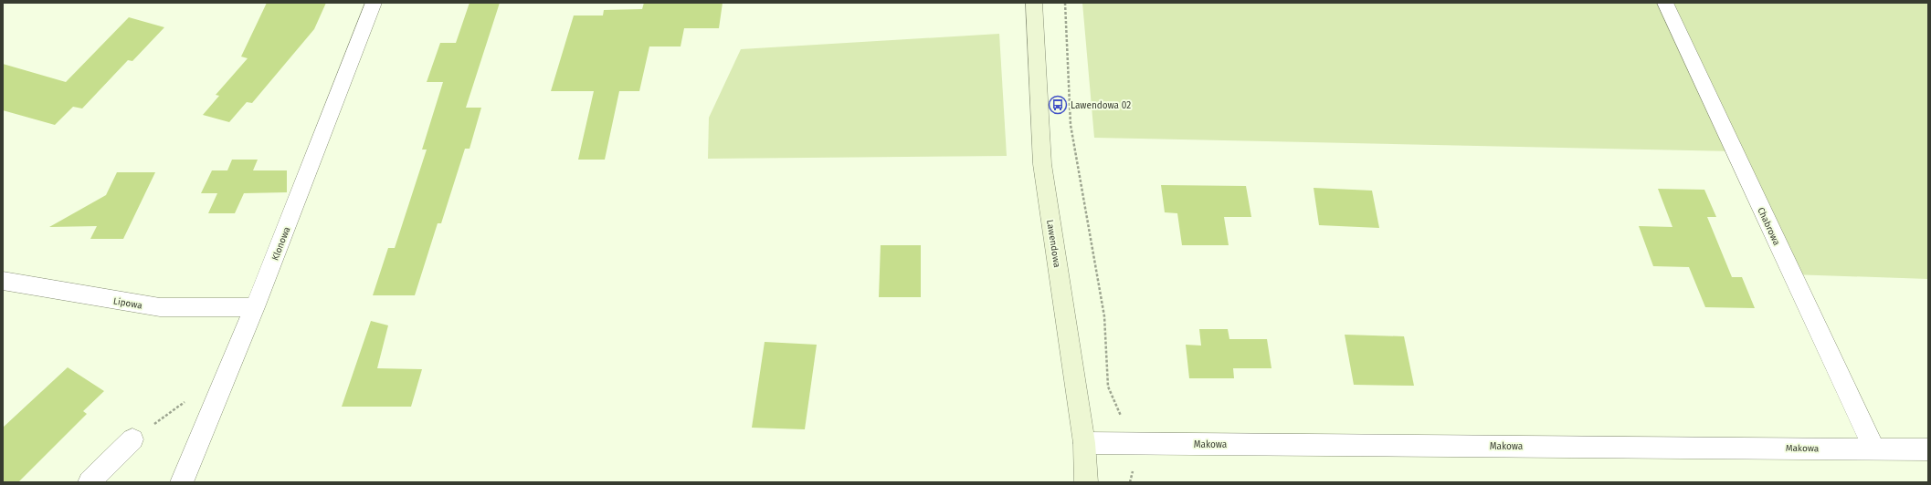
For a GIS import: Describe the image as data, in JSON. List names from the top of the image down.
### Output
{
  "streets": {
    "street": [
      "Chabrowa",
      "Klonowa",
      "Lawendowa",
      "Lipowa",
      "Makowa"
    ]
  },
  "crossings": [
    ["Chabrowa", "Makowa"],
    ["Klonowa", "Lipowa"],
    ["Lawendowa", "Makowa"]
  ],
  "places": {
    "bus stop": ["Lawendowa 02"]
  }
}
